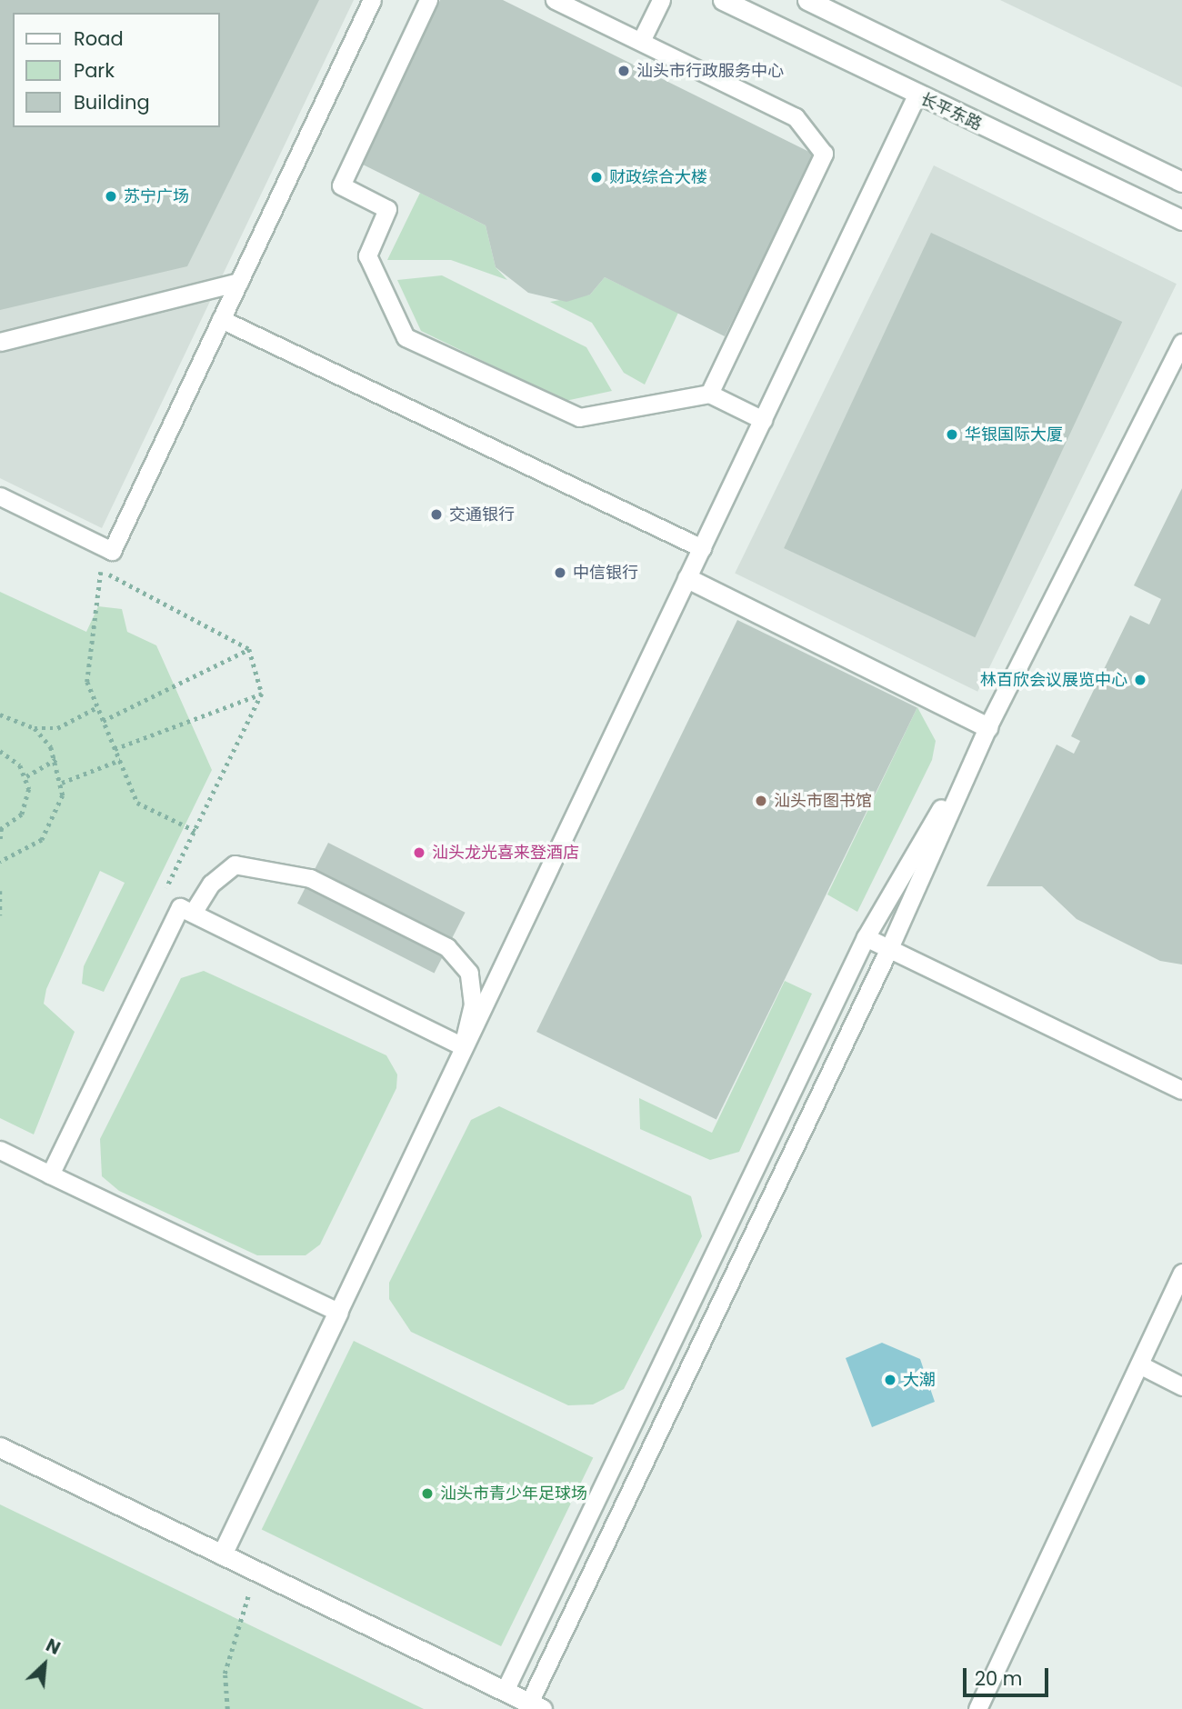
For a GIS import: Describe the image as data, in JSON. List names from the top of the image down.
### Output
{
  "streets": {
    "street": ["长平东路"]
  },
  "places": [
    "汕头市行政服务中心",
    "财政综合大楼",
    "苏宁广场",
    "华银国际大厦",
    "交通银行",
    "中信银行",
    "林百欣会议展览中心",
    "汕头市图书馆",
    "汕头龙光喜来登酒店",
    "大潮",
    "汕头市青少年足球场"
  ],
  "legend": ["Road", "Park", "Building"],
  "scale_bar": "20 m",
  "north": "top right"
}
